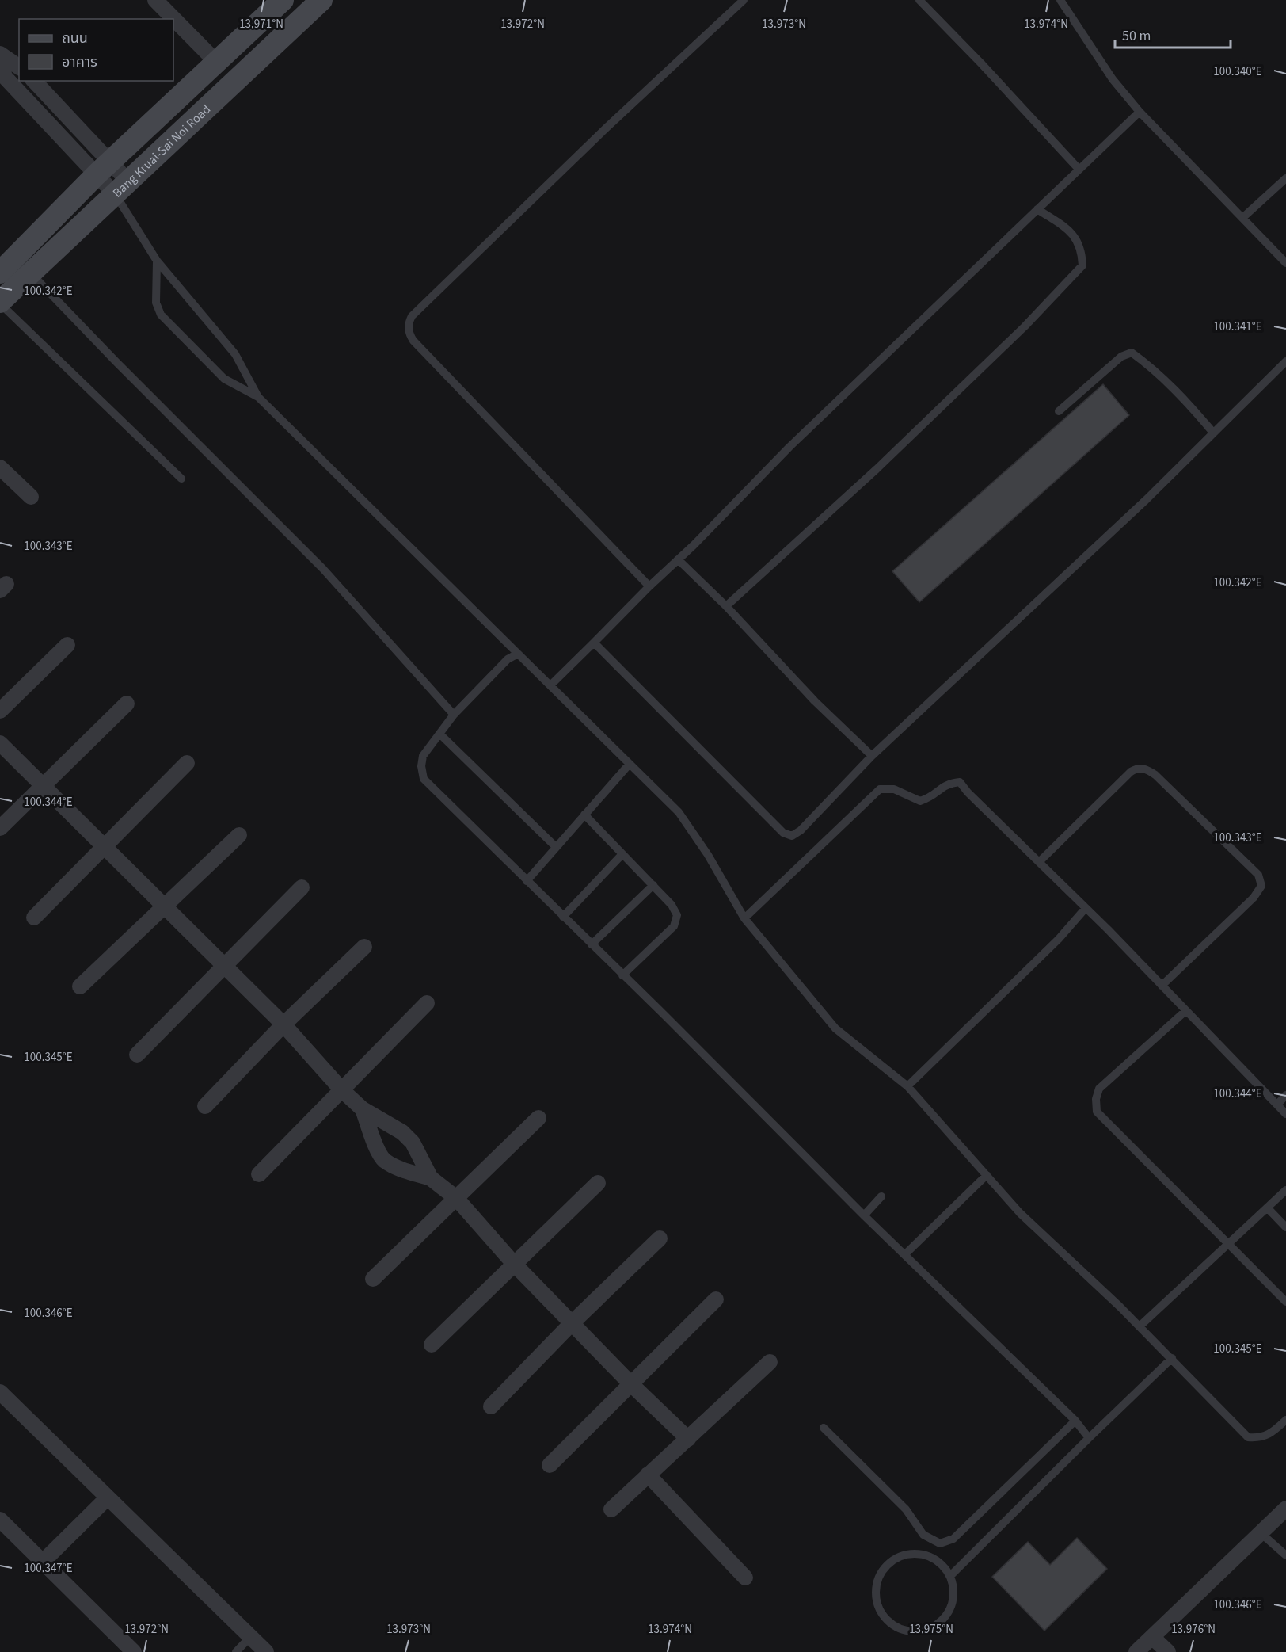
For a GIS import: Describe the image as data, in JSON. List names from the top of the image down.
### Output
{
  "streets": {
    "main road": ["Bang Kruai-Sai Noi Road"]
  },
  "legend": ["ถนน", "อาคาร"],
  "scale_bar": "50 m",
  "coordinates": [
    "13.971°N",
    "13.972°N",
    "13.973°N",
    "13.974°N",
    "100.340°E",
    "100.342°E",
    "100.341°E",
    "100.343°E",
    "100.344°E",
    "100.345°E",
    "100.346°E",
    "100.347°E",
    "13.975°N",
    "13.976°N"
  ]
}
